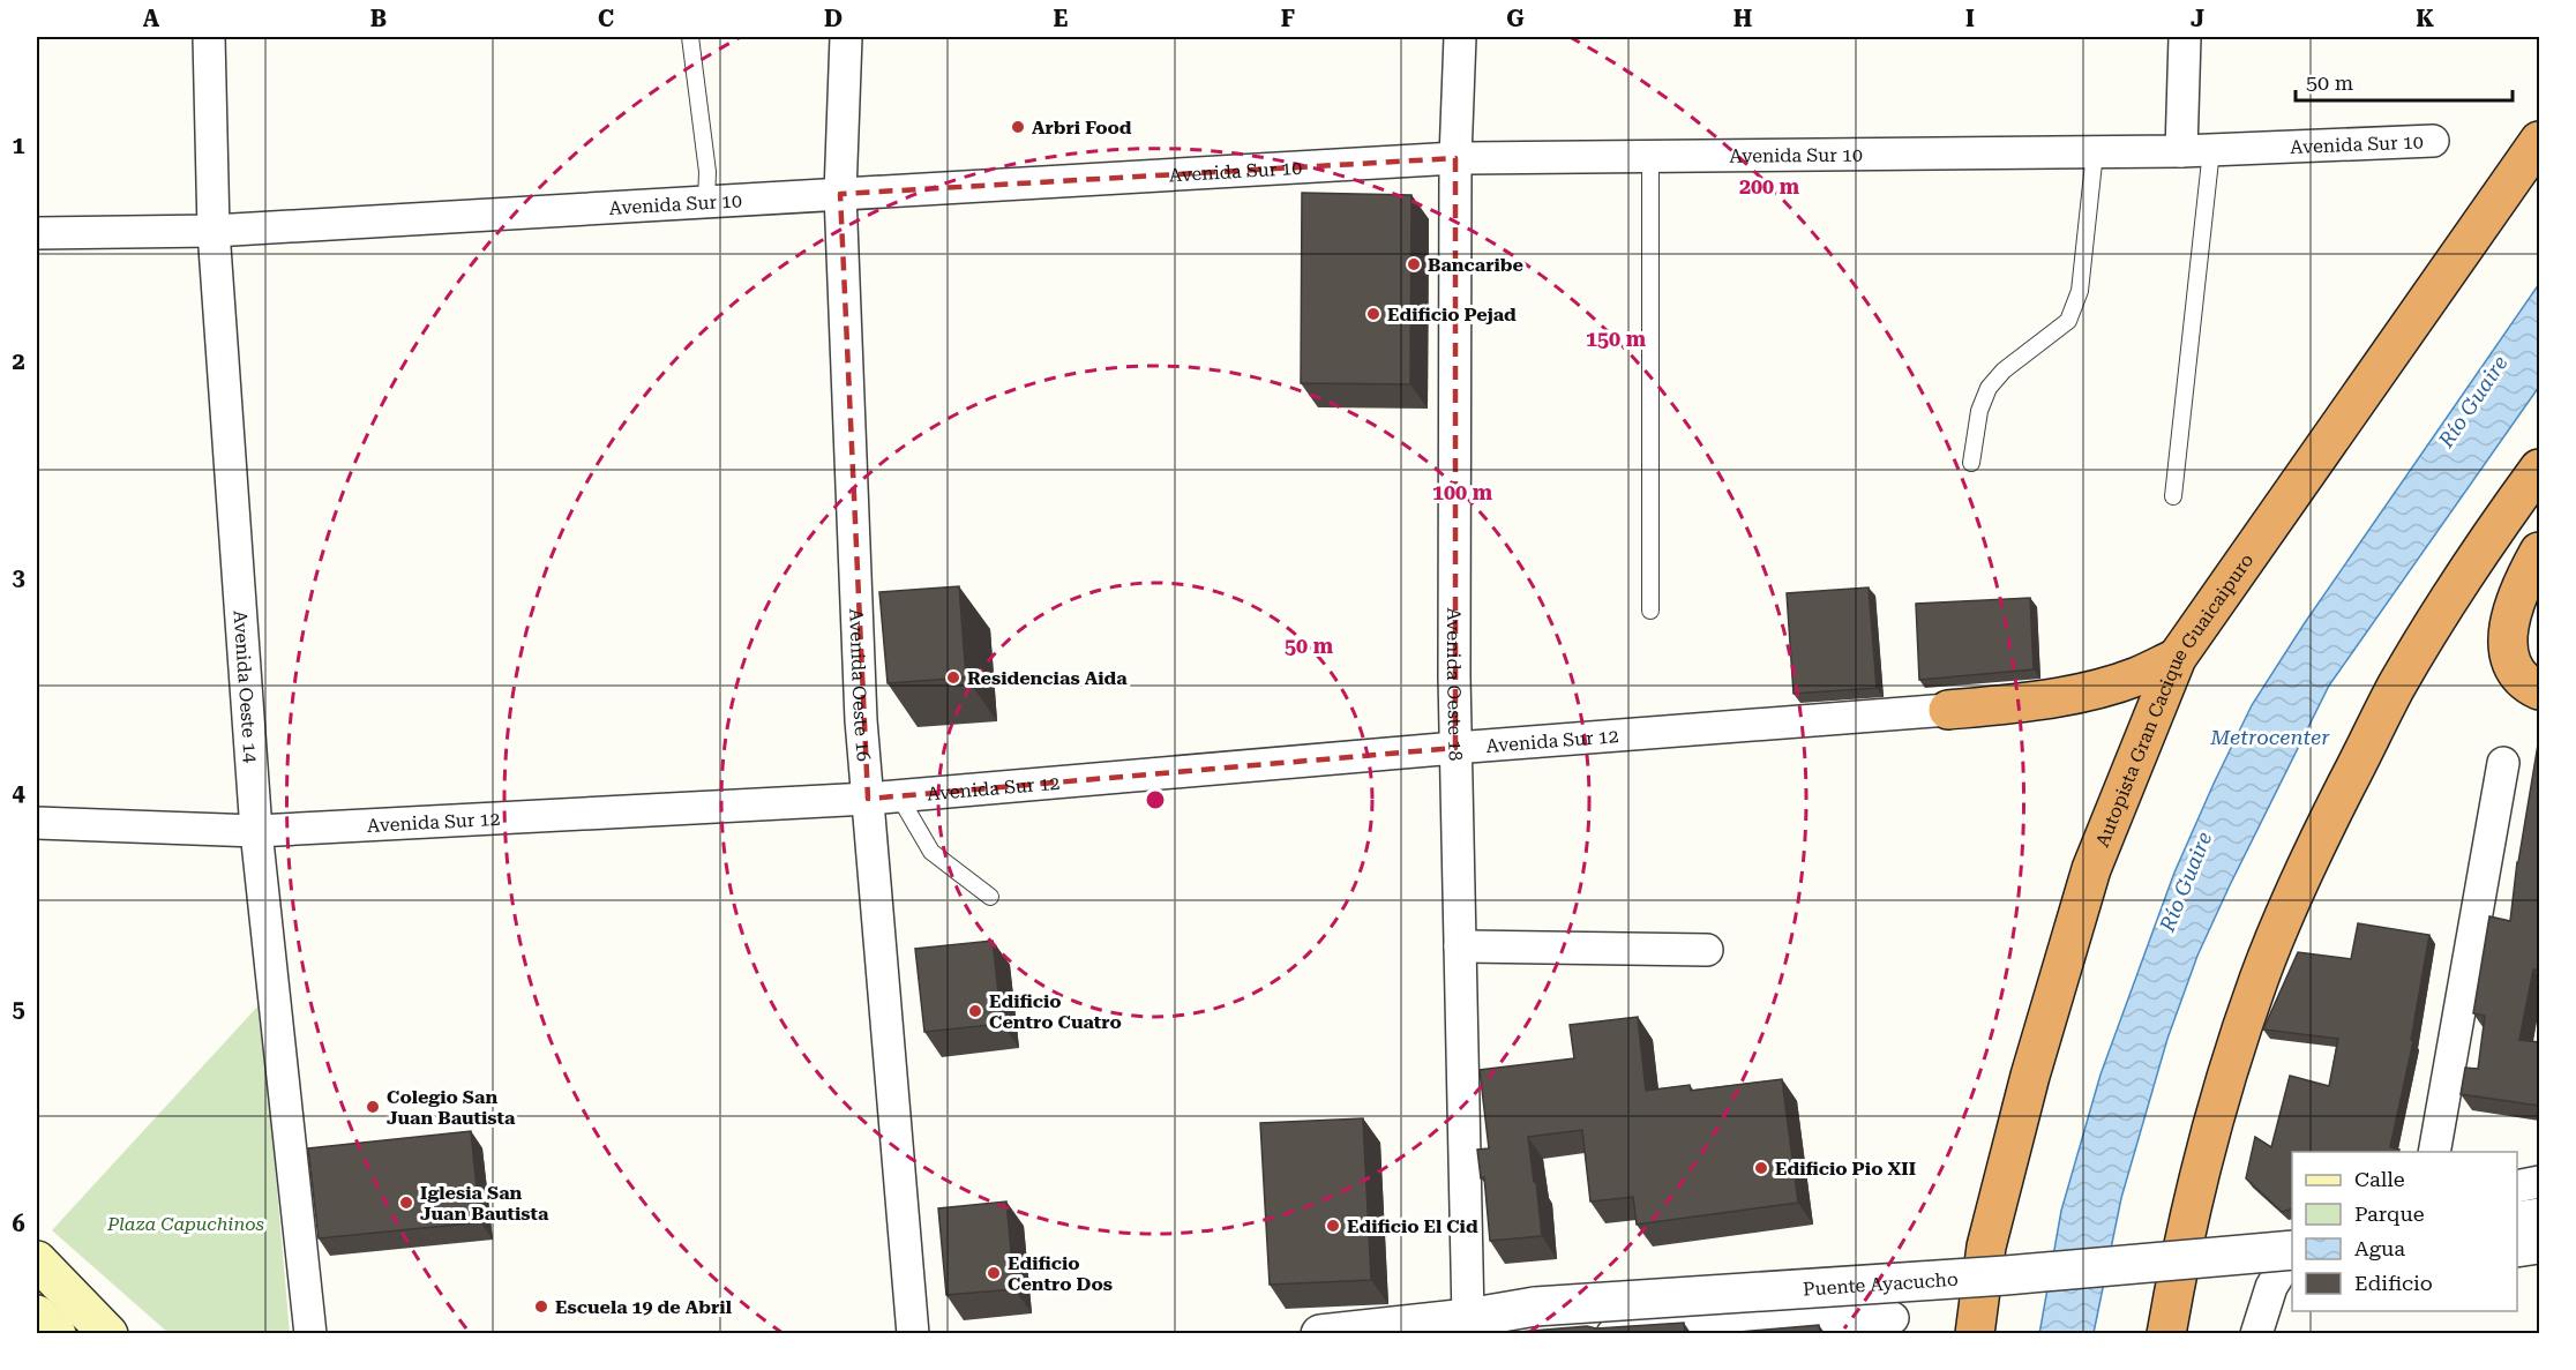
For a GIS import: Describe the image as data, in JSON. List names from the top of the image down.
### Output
{
  "streets": {
    "highway": ["Autopista Gran Cacique Guaicaipuro"],
    "street": [
      "Avenida Sur 10",
      "Avenida Oeste 14",
      "Avenida Oeste 16",
      "Avenida Oeste 18",
      "Avenida Sur 12",
      "Puente Ayacucho"
    ]
  },
  "crossings": [
    ["Avenida Sur 10", "Avenida Oeste 14"],
    ["Avenida Sur 10", "Avenida Oeste 16"],
    ["Avenida Sur 10", "Avenida Oeste 18"],
    ["Avenida Oeste 14", "Avenida Sur 12"],
    ["Avenida Oeste 16", "Avenida Sur 12"],
    ["Avenida Oeste 18", "Avenida Sur 12"],
    ["Avenida Oeste 18", "Puente Ayacucho"]
  ],
  "water": ["Río Guaire", "Metrocenter"],
  "parks": ["Plaza Capuchinos"],
  "places": [
    "Arbri Food",
    "Bancaribe",
    "Edificio Pejad",
    "Residencias Aida",
    "Edificio Centro Cuatro",
    "Colegio San Juan Bautista",
    "Edificio Pio XII",
    "Iglesia San Juan Bautista",
    "Edificio El Cid",
    "Edificio Centro Dos",
    "Escuela 19 de Abril"
  ],
  "legend": [
    "Calle",
    "Parque",
    "Agua",
    "Edificio"
  ],
  "scale_bar": "50 m",
  "grid": {
    "columns": [
      "A",
      "B",
      "C",
      "D",
      "E",
      "F",
      "G",
      "H",
      "I",
      "J",
      "K"
    ],
    "rows": [
      "1",
      "2",
      "3",
      "4",
      "5",
      "6"
    ]
  },
  "rings": [
    "200 m",
    "150 m",
    "100 m",
    "50 m"
  ]
}
